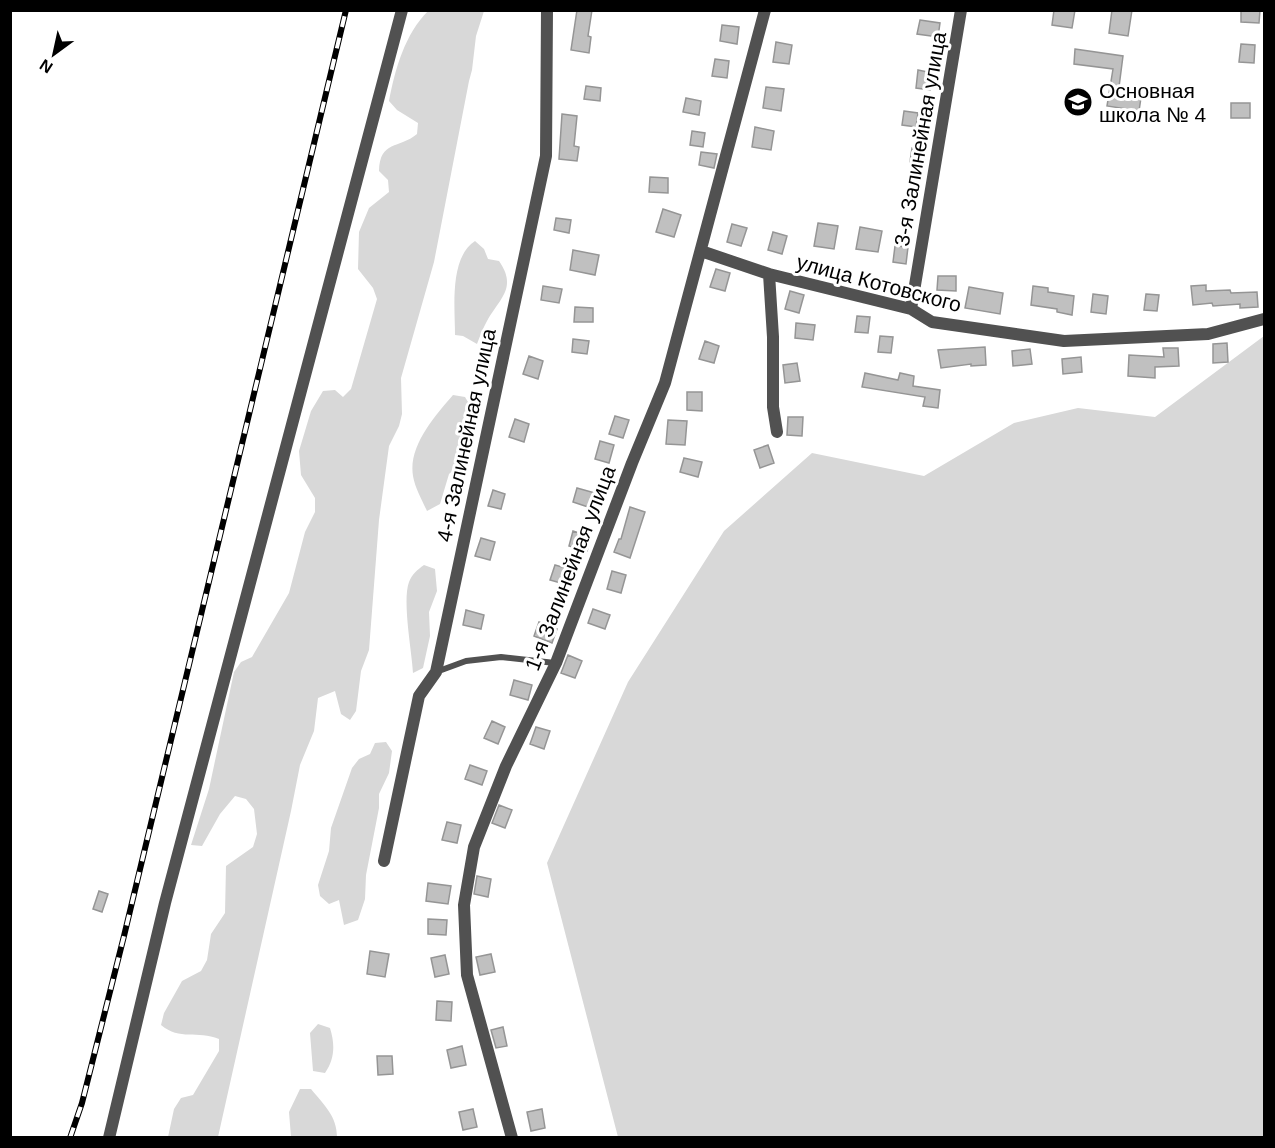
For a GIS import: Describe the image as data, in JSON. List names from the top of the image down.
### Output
{
  "streets": {
    "street": [
      "3-я Залинейная улица",
      "улица Котовского",
      "4-я Залинейная улица",
      "1-я Залинейная улица"
    ]
  },
  "crossings": [
    ["3-я Залинейная улица", "улица Котовского"],
    ["улица Котовского", "1-я Залинейная улица"]
  ],
  "places": {
    "school or university": ["Основная школа № 4"]
  },
  "north": "bottom left"
}
